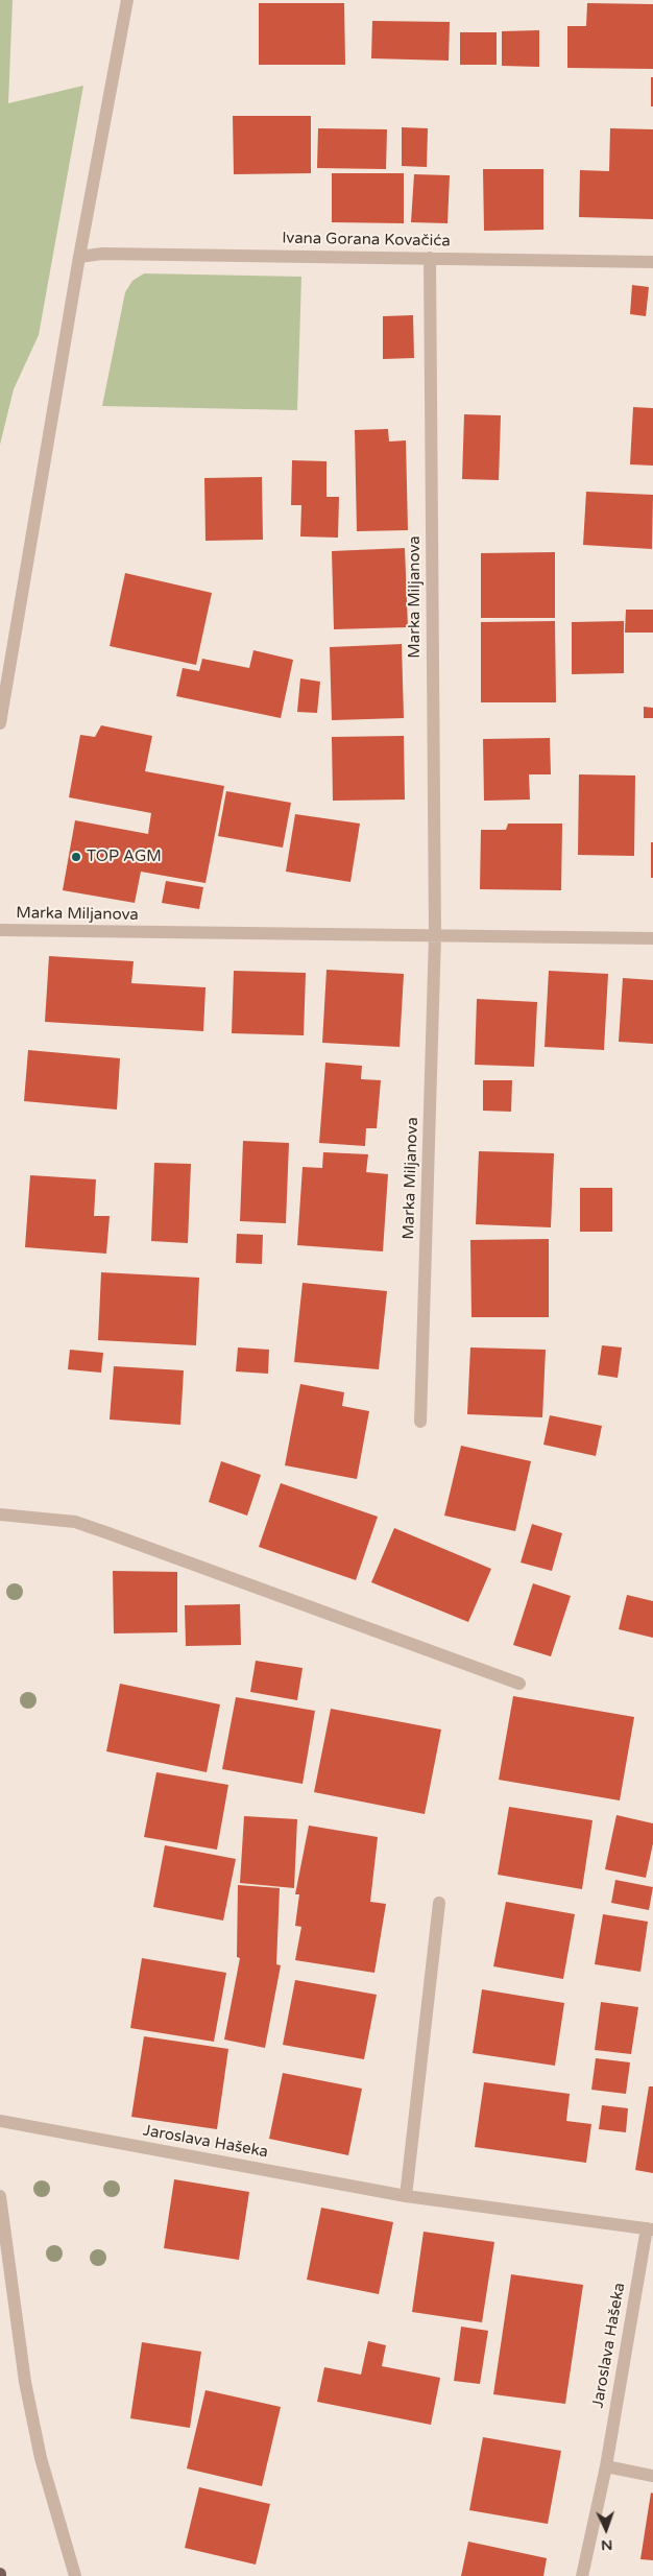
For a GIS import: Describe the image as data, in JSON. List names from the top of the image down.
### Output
{
  "streets": {
    "street": ["Ivana Gorana Kovačića", "Marka Miljanova", "Jaroslava Hašeka"]
  },
  "crossings": [
    ["Ivana Gorana Kovačića", "Marka Miljanova"]
  ],
  "places": ["TOP AGM"],
  "north": "bottom"
}
